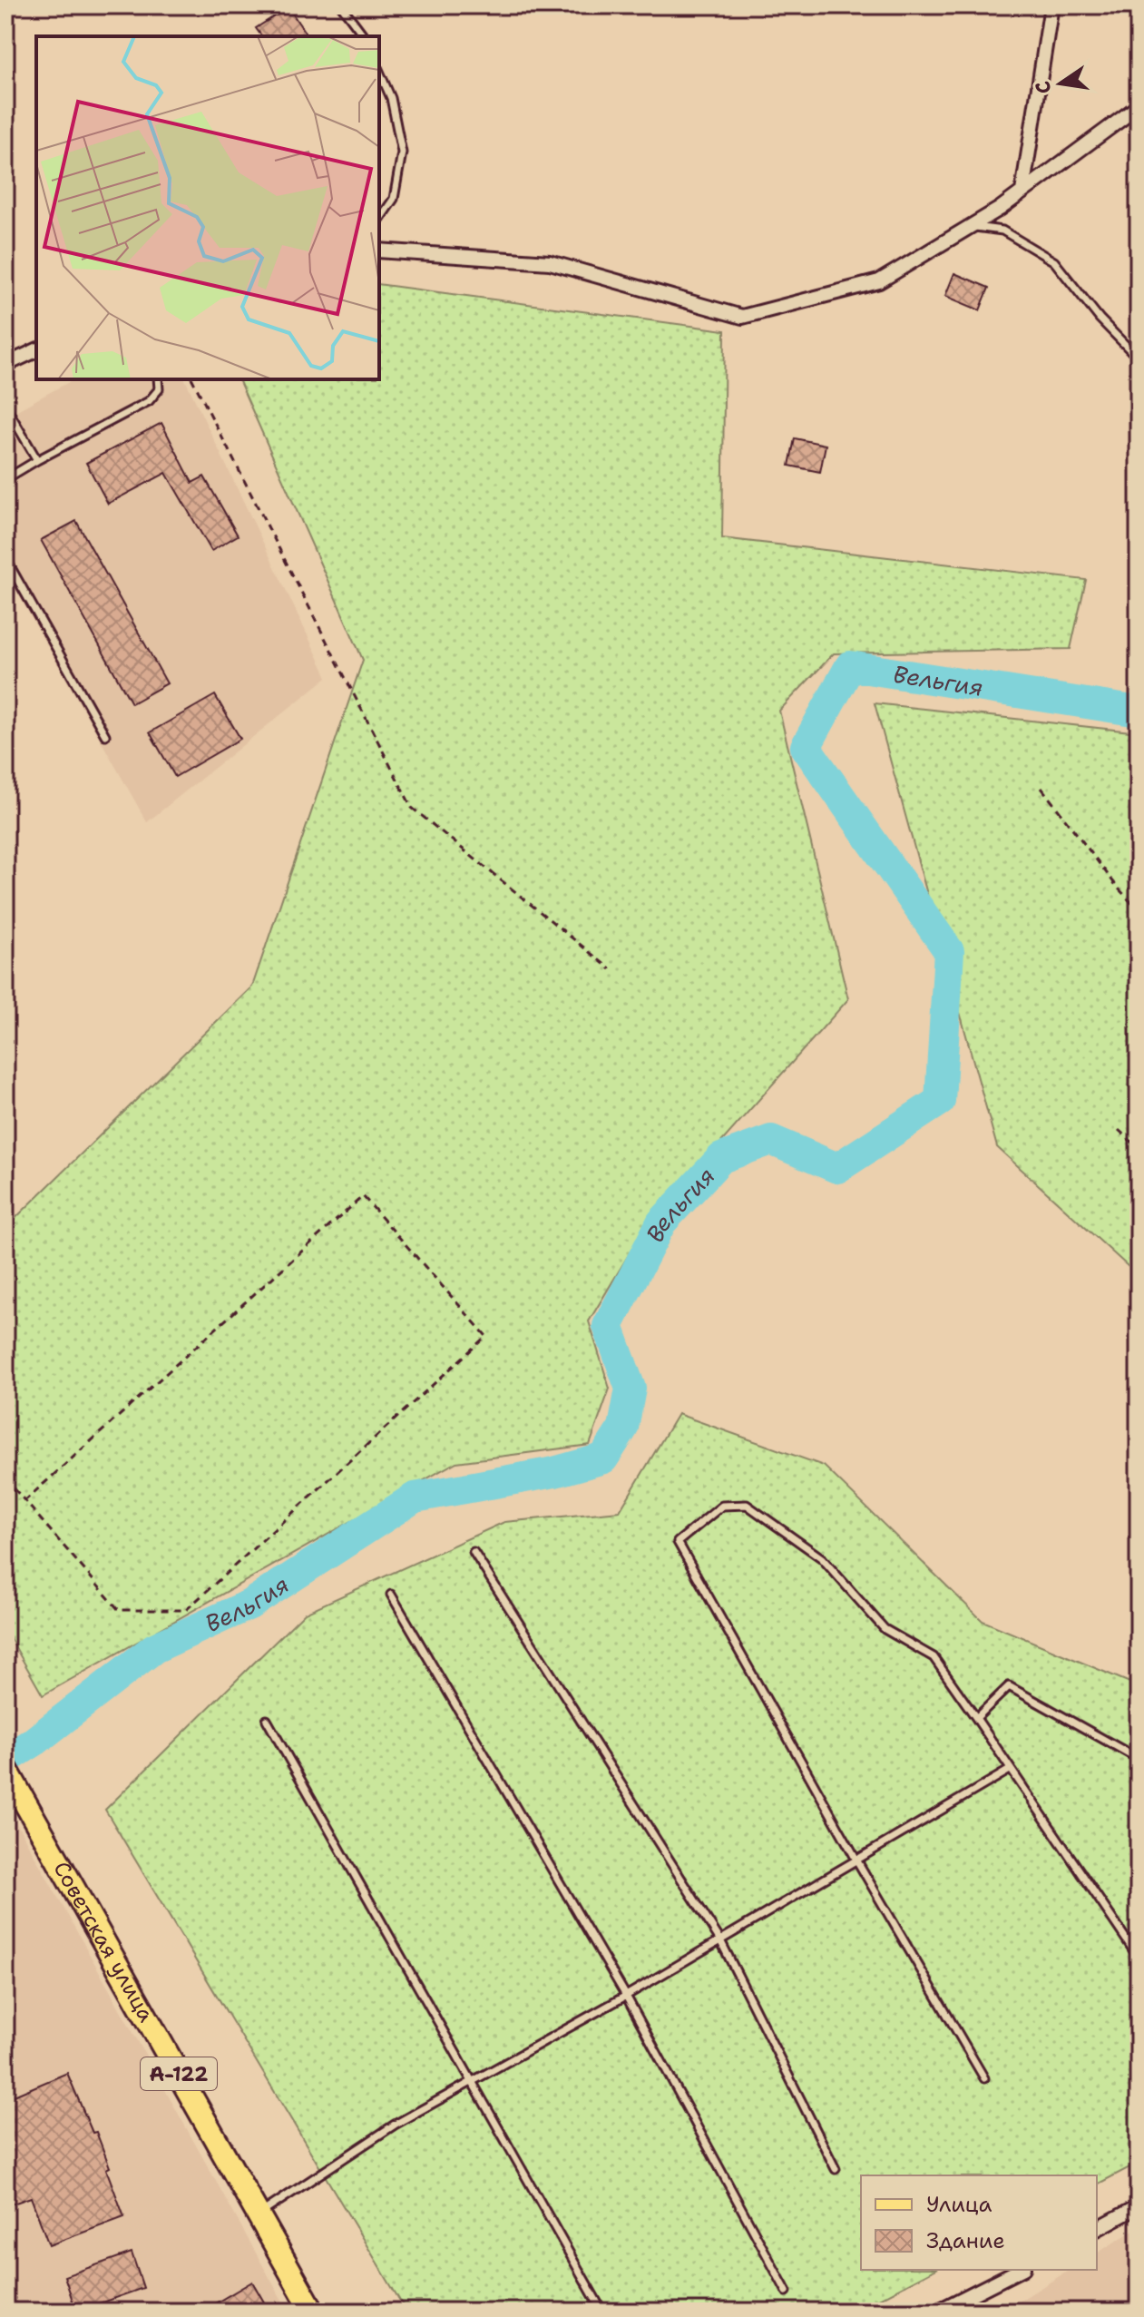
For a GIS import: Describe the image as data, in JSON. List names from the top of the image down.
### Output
{
  "streets": {
    "main road": ["Советская улица", "А-122"]
  },
  "water": ["Вельгия"],
  "legend": ["Улица", "Здание"],
  "north": "left"
}
